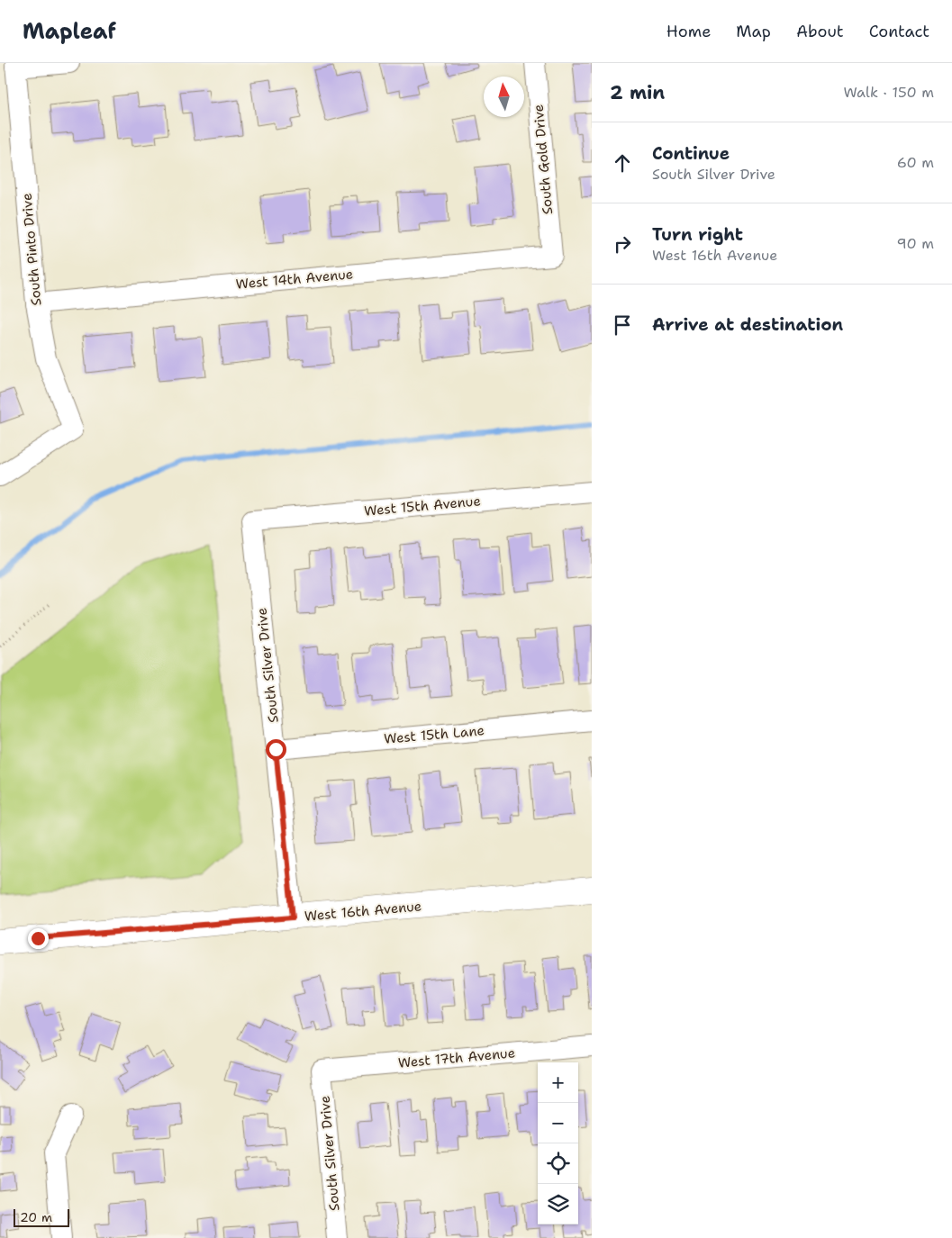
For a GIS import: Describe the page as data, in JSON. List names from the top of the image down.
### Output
{
  "streets": {
    "street": [
      "South Gold Drive",
      "South Pinto Drive",
      "West 14th Avenue",
      "West 15th Avenue",
      "South Silver Drive",
      "West 15th Lane",
      "West 16th Avenue",
      "West 17th Avenue"
    ]
  },
  "crossings": [
    ["South Gold Drive", "West 14th Avenue"],
    ["South Pinto Drive", "West 14th Avenue"],
    ["West 15th Avenue", "South Silver Drive"],
    ["South Silver Drive", "West 15th Lane"],
    ["South Silver Drive", "West 16th Avenue"],
    ["South Silver Drive", "West 17th Avenue"]
  ],
  "scale_bar": "20 m",
  "north": "top",
  "page": {
    "header": "Mapleaf",
    "nav": [
      "Home",
      "Map",
      "About",
      "Contact"
    ],
    "heading": ["2 min", "Walk · 150 m"],
    "list": [
      ["Continue", "South Silver Drive", "60 m"],
      ["Turn right", "West 16th Avenue", "90 m"],
      "Arrive at destination"
    ],
    "map_buttons": ["+", "−"],
    "scale": "20 m"
  }
}
